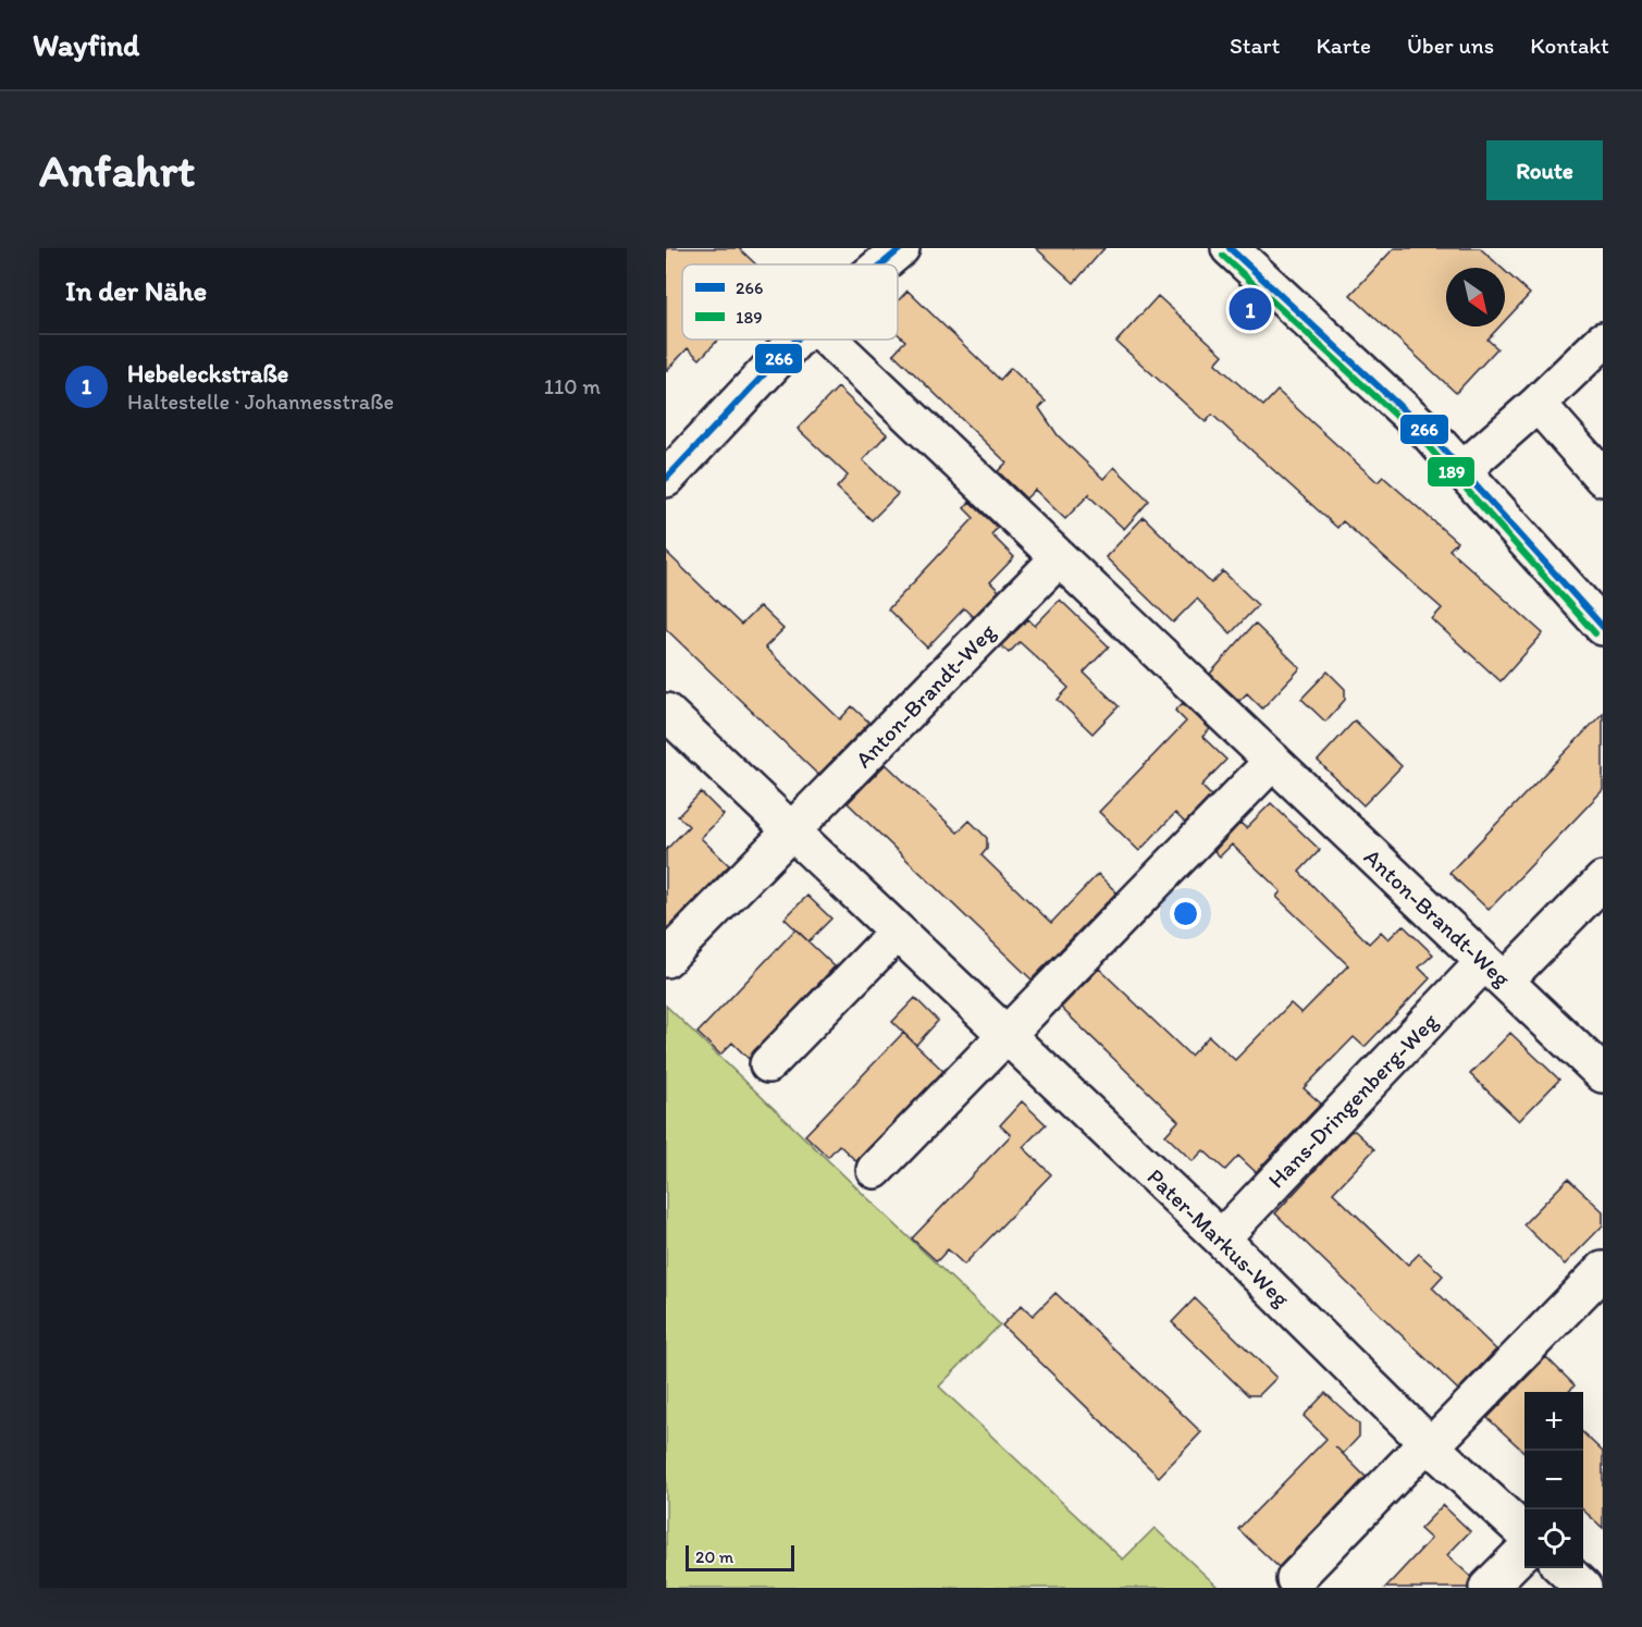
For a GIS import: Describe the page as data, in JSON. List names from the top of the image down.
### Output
{
  "streets": {
    "street": ["Anton-Brandt-Weg", "Hans-Dringenberg-Weg", "Pater-Markus-Weg"]
  },
  "crossings": [
    ["Anton-Brandt-Weg", "Hans-Dringenberg-Weg"],
    ["Anton-Brandt-Weg", "Pater-Markus-Weg"],
    ["Hans-Dringenberg-Weg", "Pater-Markus-Weg"]
  ],
  "lines": ["transit line 266", "transit line 189"],
  "legend": ["266", "189"],
  "scale_bar": "20 m",
  "north": "bottom right",
  "page": {
    "header": "Wayfind",
    "nav": [
      "Start",
      "Karte",
      "Über uns",
      "Kontakt"
    ],
    "buttons": "Route",
    "title": "Anfahrt",
    "heading": "In der Nähe",
    "pins": "1",
    "list": [
      {
        "mark": "1",
        "name": "Hebeleckstraße",
        "note": "Haltestelle · Johannesstraße",
        "value": "110 m"
      }
    ],
    "map_buttons": ["+", "−"],
    "scale": "20 m"
  }
}
